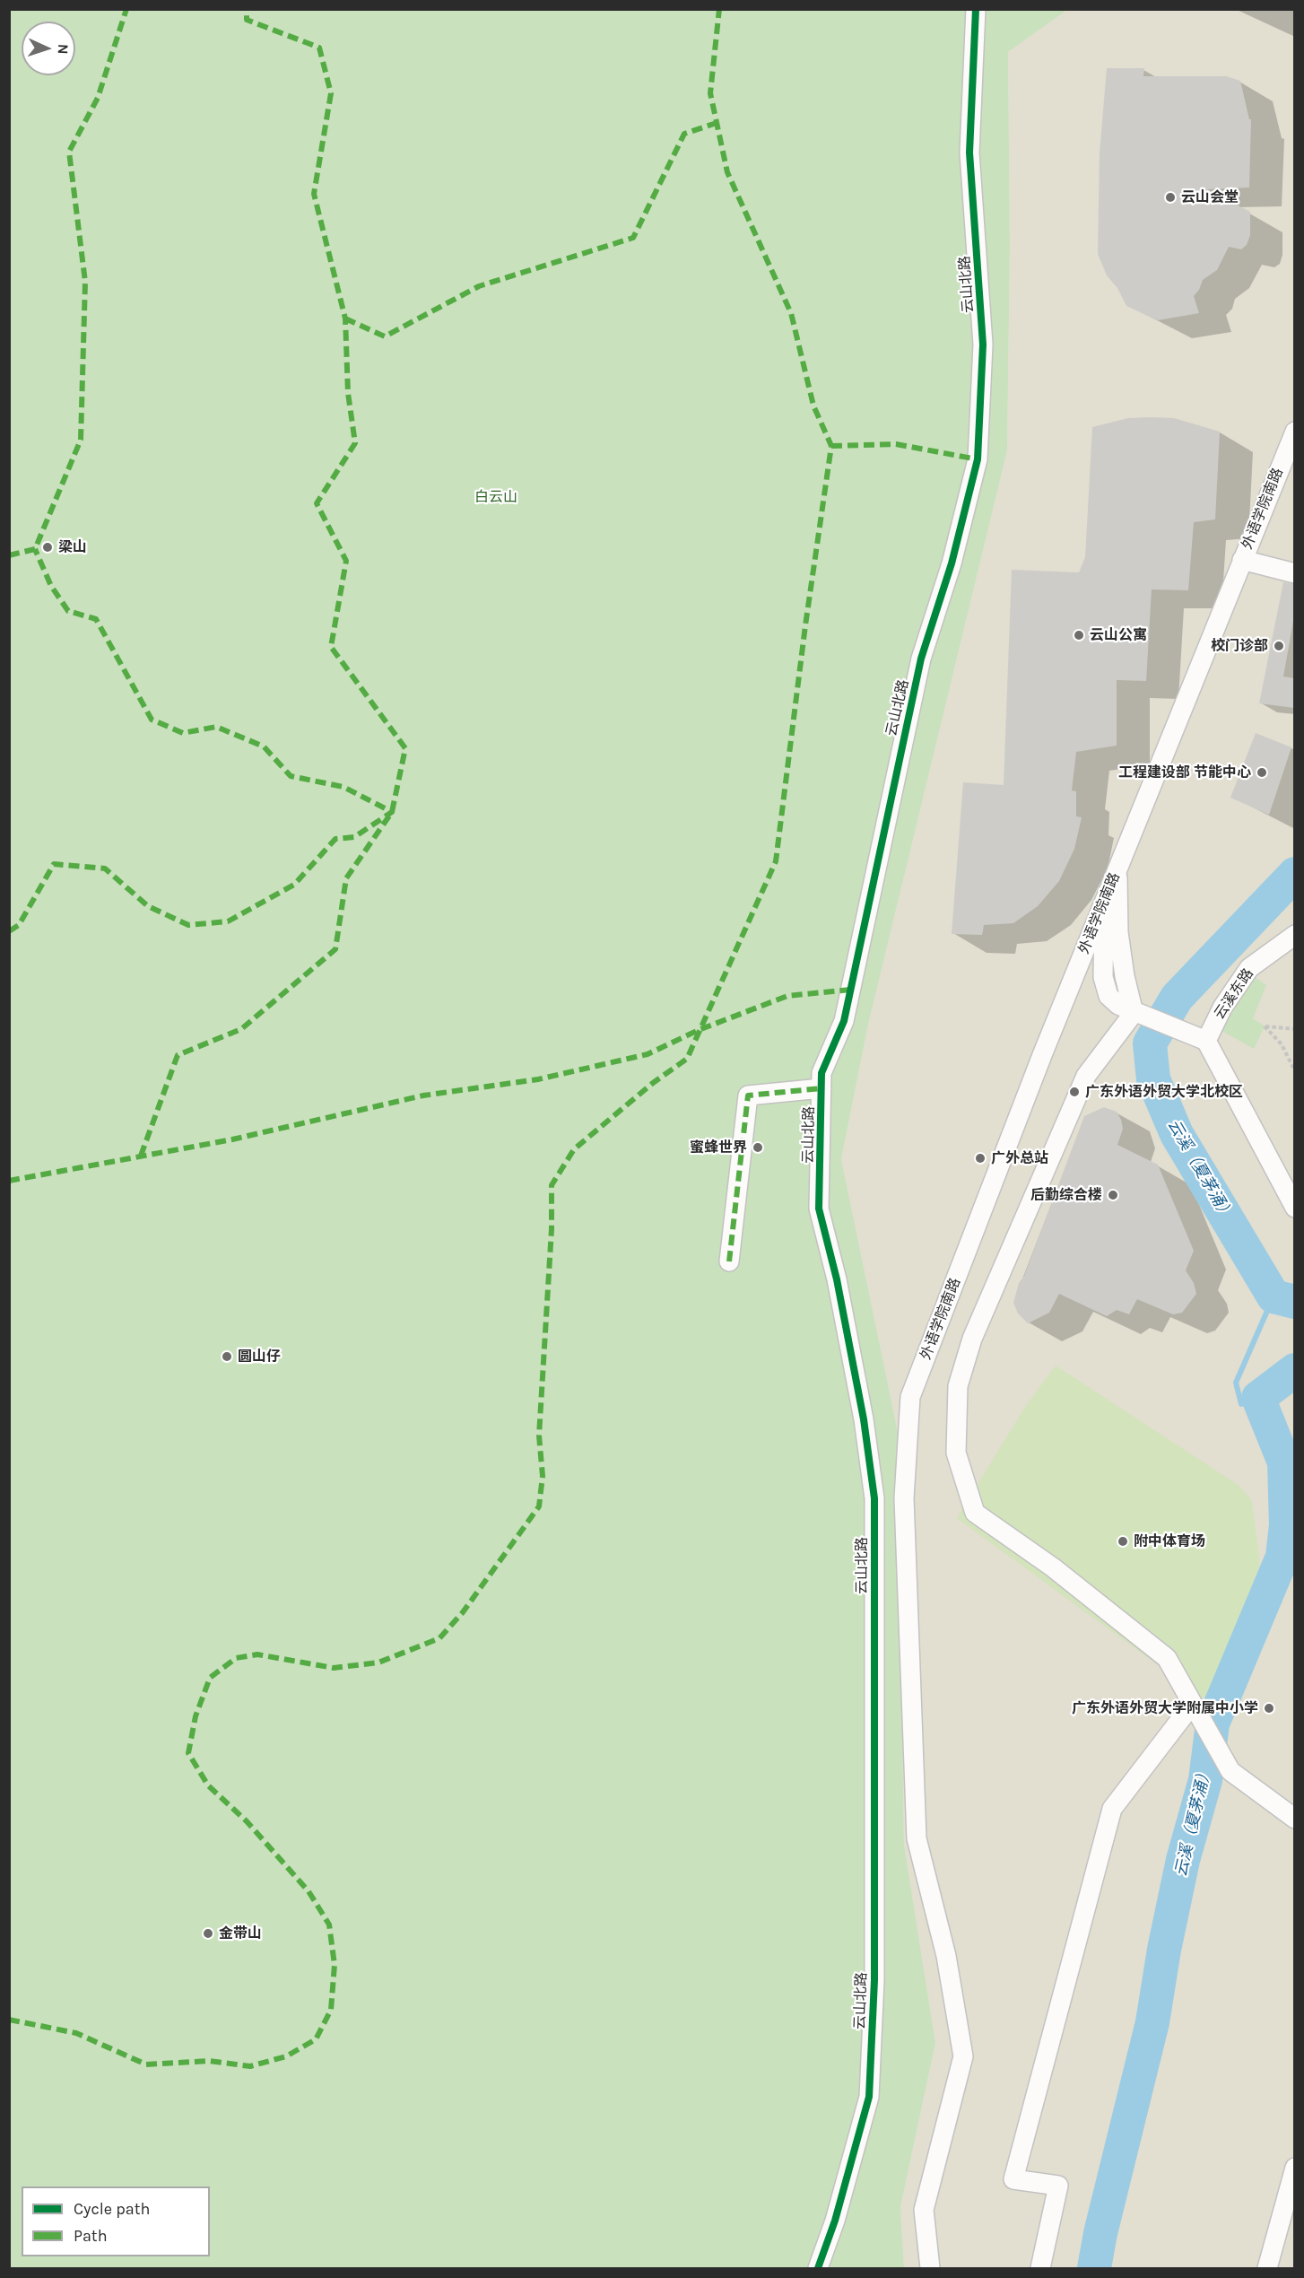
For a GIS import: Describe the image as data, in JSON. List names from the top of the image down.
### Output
{
  "streets": {
    "street": ["云山北路", "外语学院南路", "云溪东路"]
  },
  "water": ["云溪（夏茅涌）"],
  "parks": ["白云山"],
  "places": [
    "云山会堂",
    "梁山",
    "云山公寓",
    "校门诊部",
    "工程建设部 节能中心",
    "广东外语外贸大学北校区",
    "蜜蜂世界",
    "广外总站",
    "后勤综合楼",
    "圆山仔",
    "附中体育场",
    "广东外语外贸大学附属中小学",
    "金带山"
  ],
  "legend": ["Cycle path", "Path"],
  "north": "right"
}
